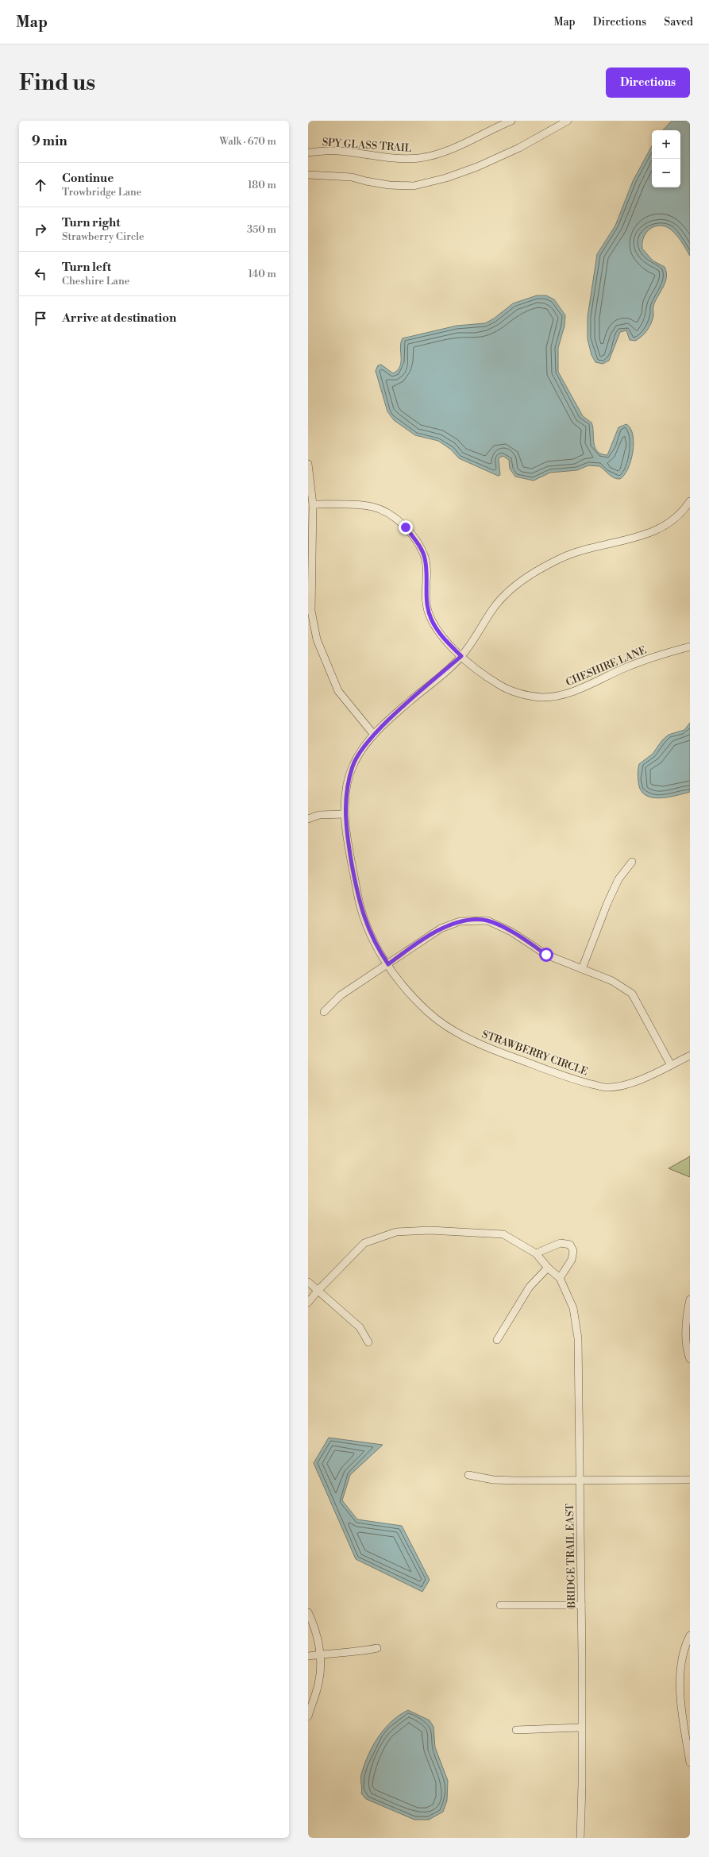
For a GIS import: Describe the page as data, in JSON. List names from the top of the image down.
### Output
{
  "streets": {
    "street": [
      "SPY GLASS TRAIL",
      "CHESHIRE LANE",
      "STRAWBERRY CIRCLE",
      "BRIDGE TRAIL EAST"
    ]
  },
  "crossings": [
    ["CHESHIRE LANE", "STRAWBERRY CIRCLE"]
  ],
  "page": {
    "header": "Map",
    "nav": ["Map", "Directions", "Saved"],
    "buttons": "Directions",
    "title": "Find us",
    "heading": ["9 min", "Walk · 670 m"],
    "map_buttons": ["+", "−"],
    "list": [
      ["Continue", "Trowbridge Lane", "180 m"],
      ["Turn right", "Strawberry Circle", "350 m"],
      ["Turn left", "Cheshire Lane", "140 m"],
      "Arrive at destination"
    ]
  }
}
